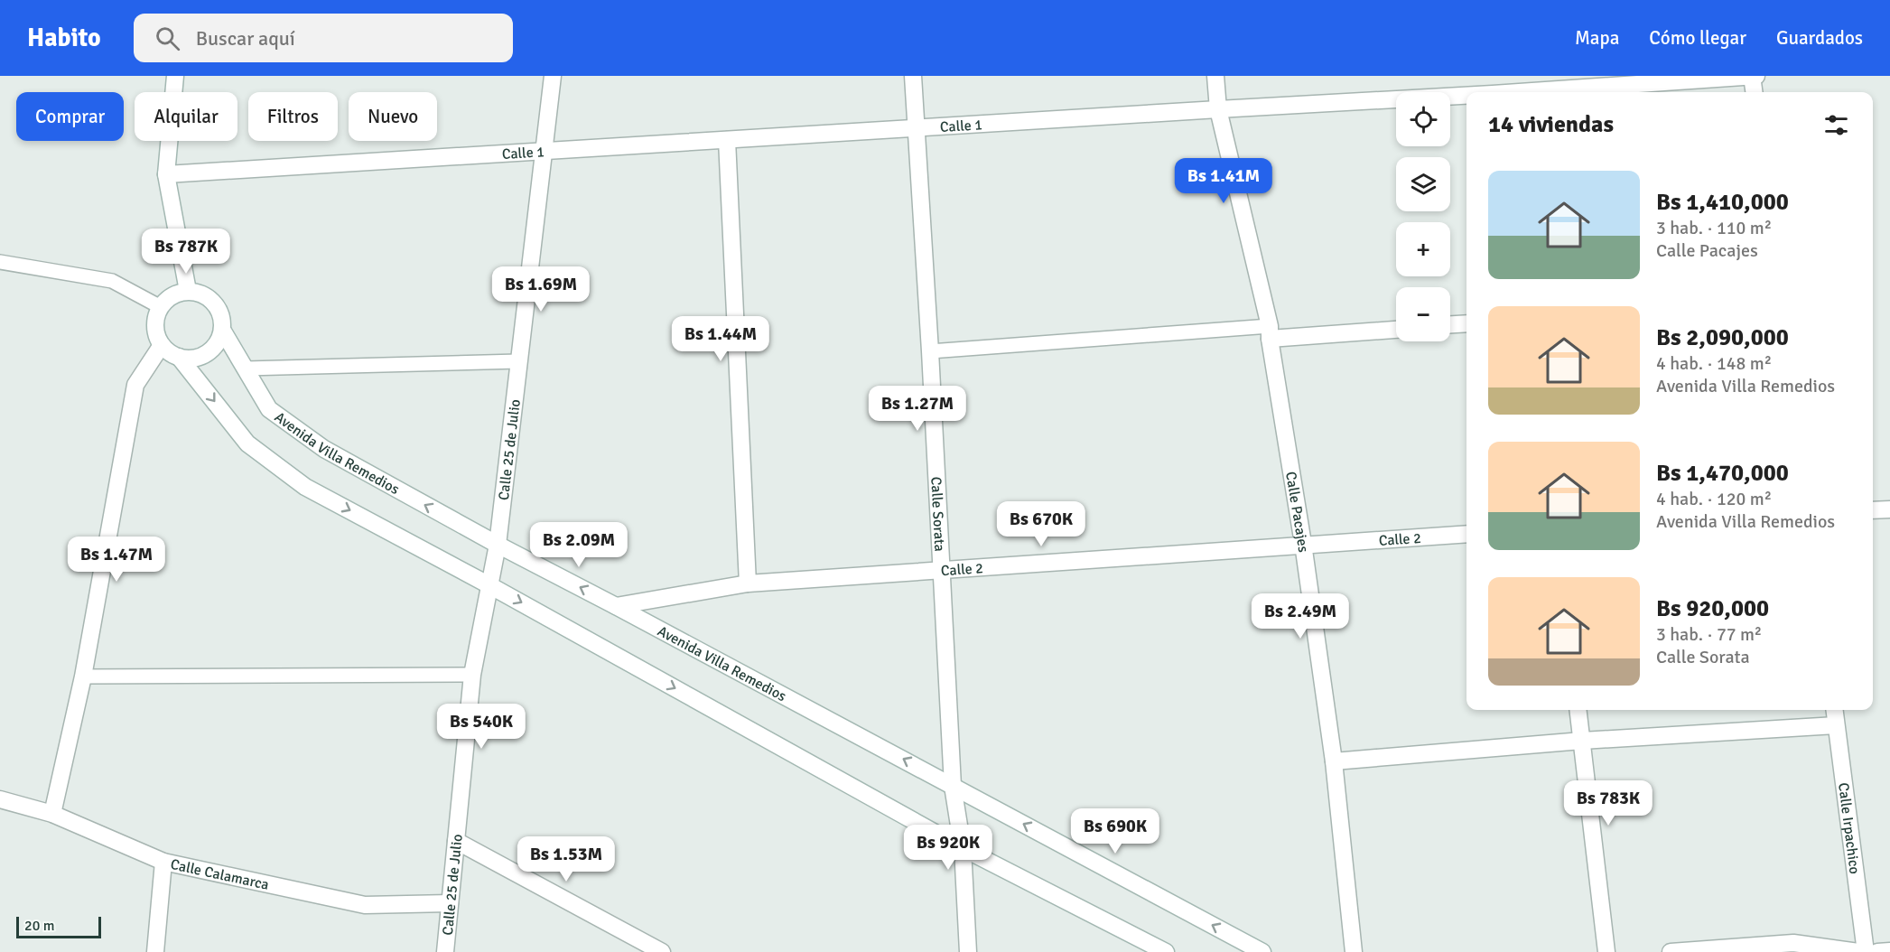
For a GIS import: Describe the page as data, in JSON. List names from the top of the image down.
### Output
{
  "streets": {
    "street": [
      "Calle 1",
      "Calle 25 de Julio",
      "Avenida Villa Remedios",
      "Calle Pacajes",
      "Calle Sorata",
      "Calle 2",
      "Calle Irpachico",
      "Calle Calamarca"
    ]
  },
  "crossings": [
    ["Calle 1", "Calle 25 de Julio"],
    ["Calle 1", "Calle Pacajes"],
    ["Calle 1", "Calle Sorata"],
    ["Calle 25 de Julio", "Avenida Villa Remedios"],
    ["Calle 25 de Julio", "Calle Calamarca"],
    ["Avenida Villa Remedios", "Calle Sorata"],
    ["Avenida Villa Remedios", "Calle 2"],
    ["Calle Pacajes", "Calle 2"],
    ["Calle Sorata", "Calle 2"]
  ],
  "scale_bar": "20 m",
  "page": {
    "header": "Habito",
    "search": "Buscar aquí",
    "nav": ["Mapa", "Cómo llegar", "Guardados"],
    "map_buttons": ["+", "−"],
    "chip": [
      "Comprar",
      "Alquilar",
      "Filtros",
      "Nuevo"
    ],
    "heading": "14 viviendas",
    "list": [
      {
        "name": "Bs 1,410,000",
        "note": "3 hab. · 110 m² · Calle Pacajes"
      },
      {
        "name": "Bs 2,090,000",
        "note": "4 hab. · 148 m² · Avenida Villa Remedios"
      },
      {
        "name": "Bs 1,470,000",
        "note": "4 hab. · 120 m² · Avenida Villa Remedios"
      },
      {
        "name": "Bs 920,000",
        "note": "3 hab. · 77 m² · Calle Sorata"
      }
    ],
    "price": [
      "Bs 1.41M",
      "Bs 787K",
      "Bs 1.69M",
      "Bs 1.44M",
      "Bs 1.27M",
      "Bs 670K",
      "Bs 2.09M",
      "Bs 1.47M",
      "Bs 2.49M",
      "Bs 540K",
      "Bs 783K",
      "Bs 690K",
      "Bs 920K",
      "Bs 1.53M"
    ],
    "scale": "20 m"
  }
}
